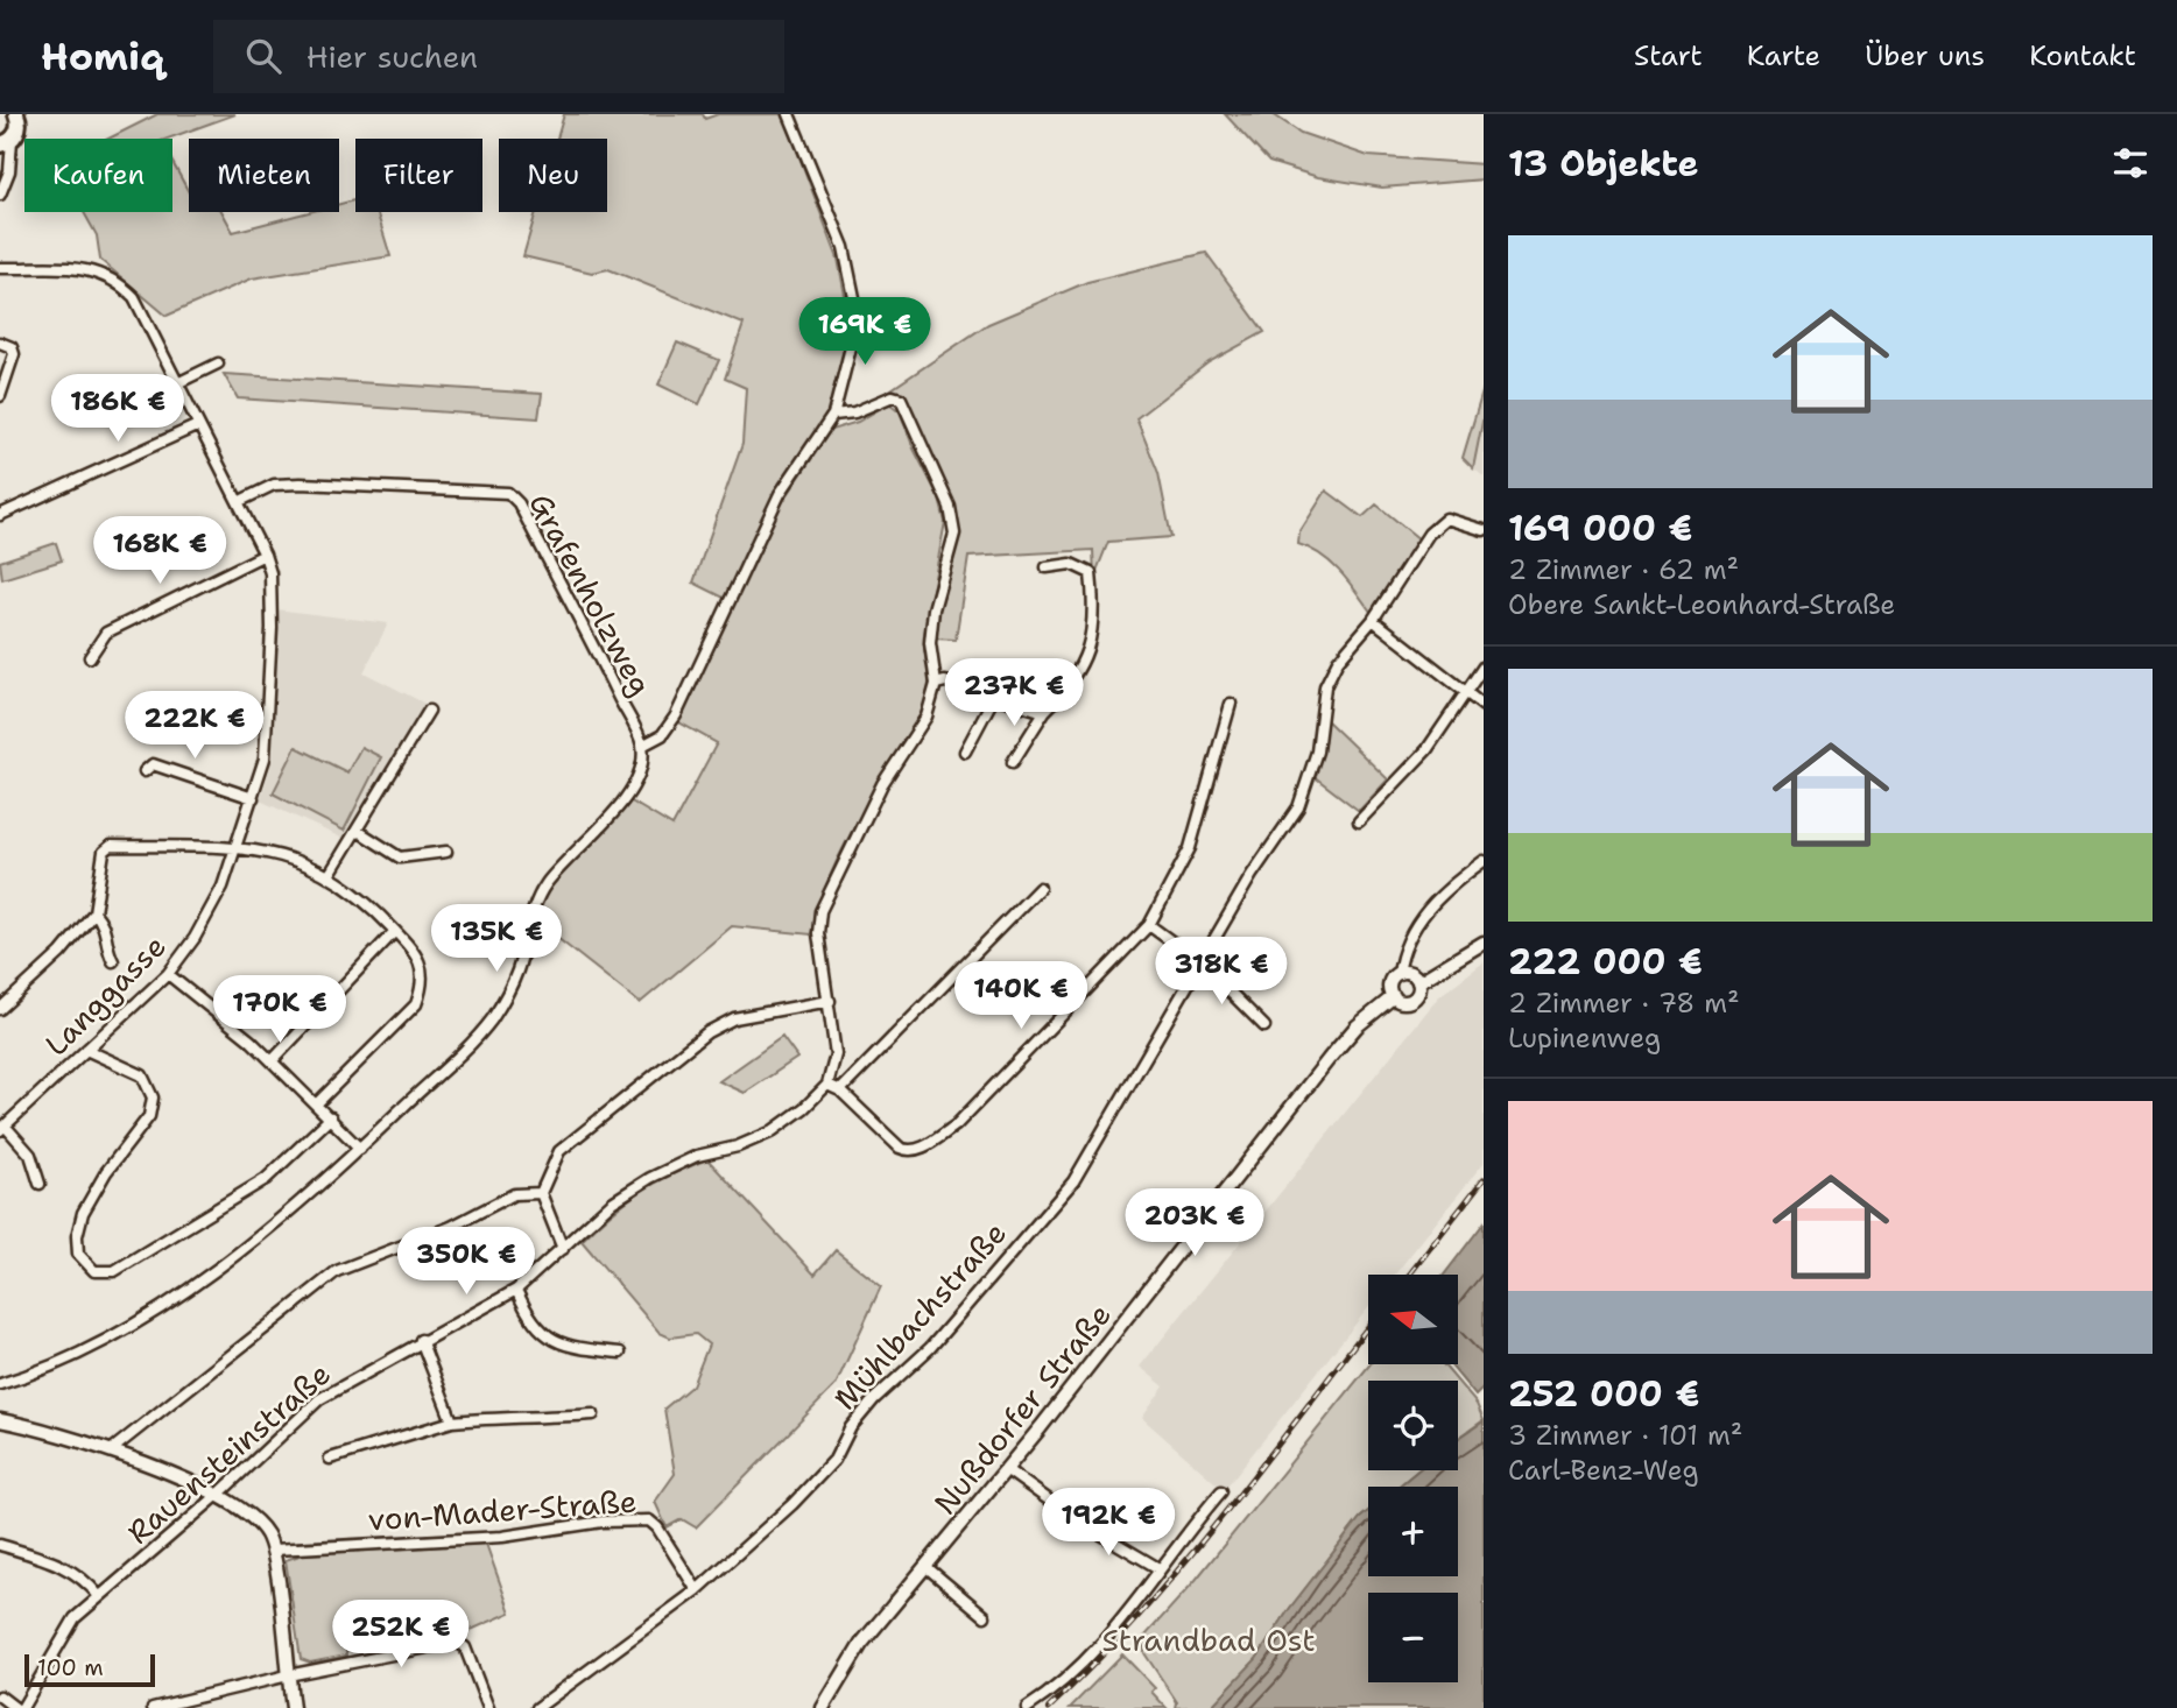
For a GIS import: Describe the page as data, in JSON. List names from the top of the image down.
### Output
{
  "streets": {
    "street": [
      "Grafenholzweg",
      "Langgasse",
      "Mühlbachstraße",
      "Nußdorfer Straße",
      "Rauensteinstraße",
      "von-Mader-Straße"
    ]
  },
  "crossings": [
    ["Grafenholzweg", "Langgasse"],
    ["Mühlbachstraße", "von-Mader-Straße"]
  ],
  "parks": ["Strandbad Ost"],
  "scale_bar": "100 m",
  "north": "left",
  "page": {
    "header": "Homiq",
    "search": "Hier suchen",
    "nav": [
      "Start",
      "Karte",
      "Über uns",
      "Kontakt"
    ],
    "heading": "13 Objekte",
    "chip": [
      "Kaufen",
      "Mieten",
      "Filter",
      "Neu"
    ],
    "list": [
      {
        "name": "169 000 €",
        "note": "2 Zimmer · 62 m² · Obere Sankt-Leonhard-Straße"
      },
      {
        "name": "222 000 €",
        "note": "2 Zimmer · 78 m² · Lupinenweg"
      },
      {
        "name": "252 000 €",
        "note": "3 Zimmer · 101 m² · Carl-Benz-Weg"
      }
    ],
    "price": [
      "169K €",
      "186K €",
      "168K €",
      "237K €",
      "222K €",
      "135K €",
      "318K €",
      "140K €",
      "170K €",
      "203K €",
      "350K €",
      "192K €",
      "252K €"
    ],
    "map_buttons": ["+", "−"],
    "scale": "100 m"
  }
}
